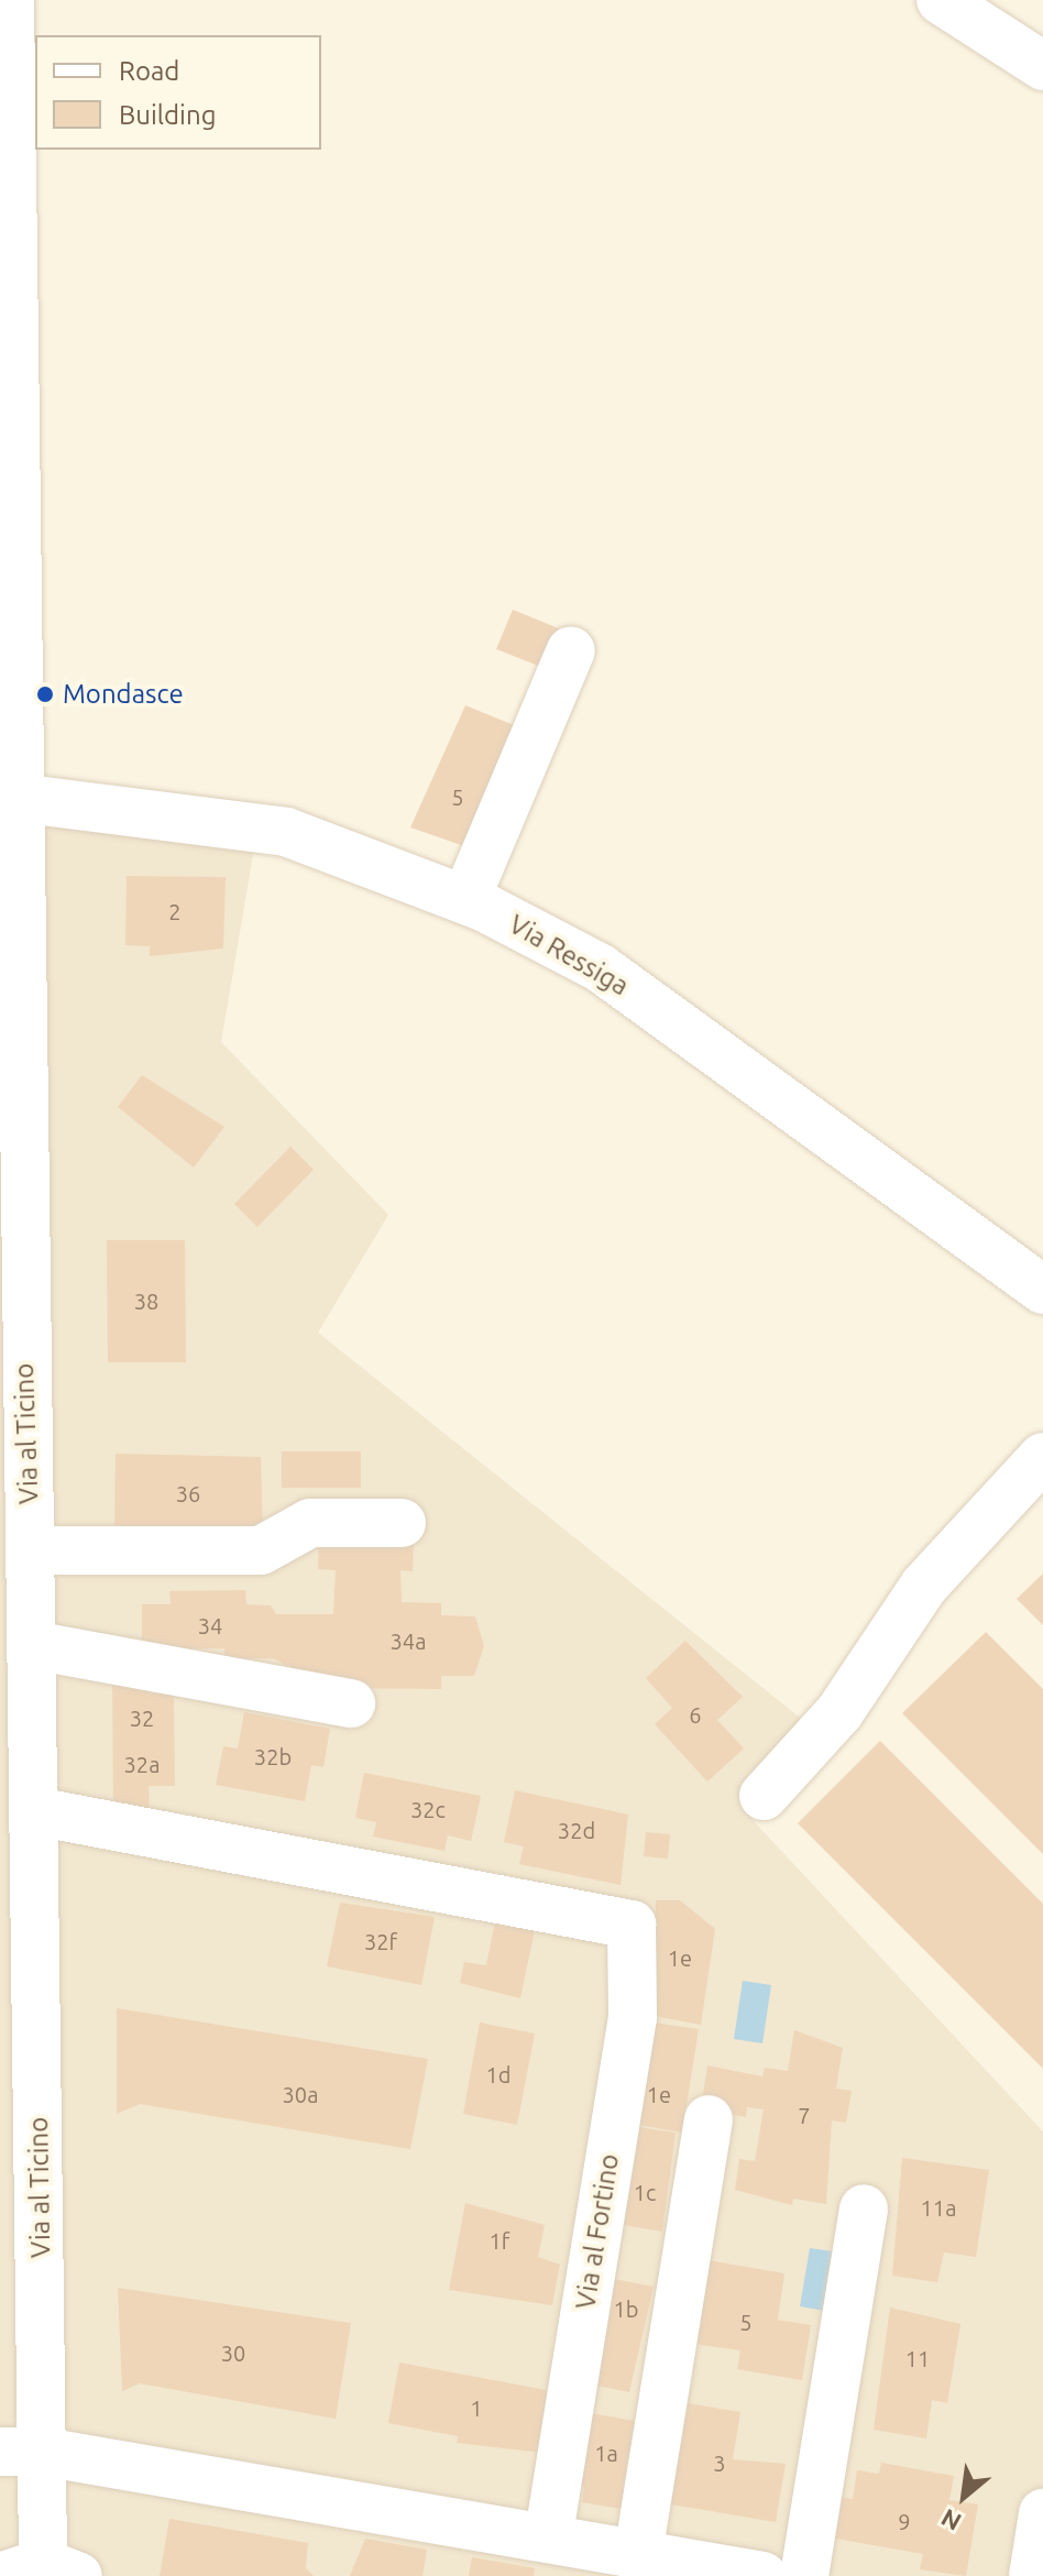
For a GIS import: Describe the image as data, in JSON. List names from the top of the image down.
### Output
{
  "streets": {
    "street": ["Via Ressiga", "Via al Ticino", "Via al Fortino"]
  },
  "crossings": [
    ["Via Ressiga", "Via al Ticino"],
    ["Via al Ticino", "Via al Fortino"]
  ],
  "places": ["Mondasce"],
  "house_numbers": [
    "5",
    "2",
    "38",
    "36",
    "34",
    "34a",
    "6",
    "32",
    "32b",
    "32a",
    "32c",
    "32d",
    "32f",
    "1e",
    "1d",
    "30a",
    "1e",
    "7",
    "1c",
    "11a",
    "1f",
    "1b",
    "5",
    "30",
    "11",
    "1",
    "1a",
    "3",
    "9"
  ],
  "legend": ["Road", "Building"],
  "north": "bottom left"
}
